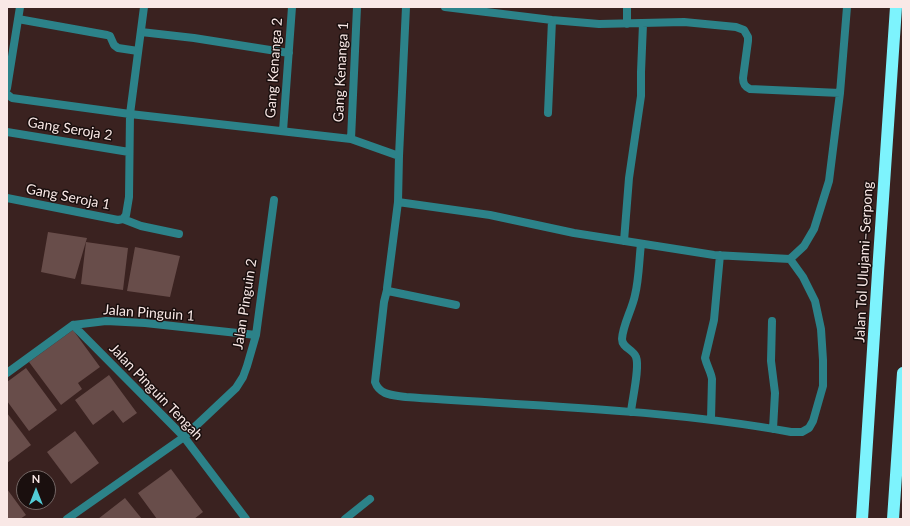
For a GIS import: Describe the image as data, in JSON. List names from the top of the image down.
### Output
{
  "streets": {
    "highway": ["Jalan Tol Ulujami–Serpong"],
    "street": [
      "Gang Kenanga 2",
      "Gang Kenanga 1",
      "Gang Seroja 2",
      "Gang Seroja 1",
      "Jalan Pinguin 2",
      "Jalan Pinguin 1",
      "Jalan Pinguin Tengah"
    ]
  },
  "crossings": [
    ["Jalan Pinguin 2", "Jalan Pinguin 1"],
    ["Jalan Pinguin 2", "Jalan Pinguin Tengah"],
    ["Jalan Pinguin 1", "Jalan Pinguin Tengah"]
  ],
  "north": "top"
}
